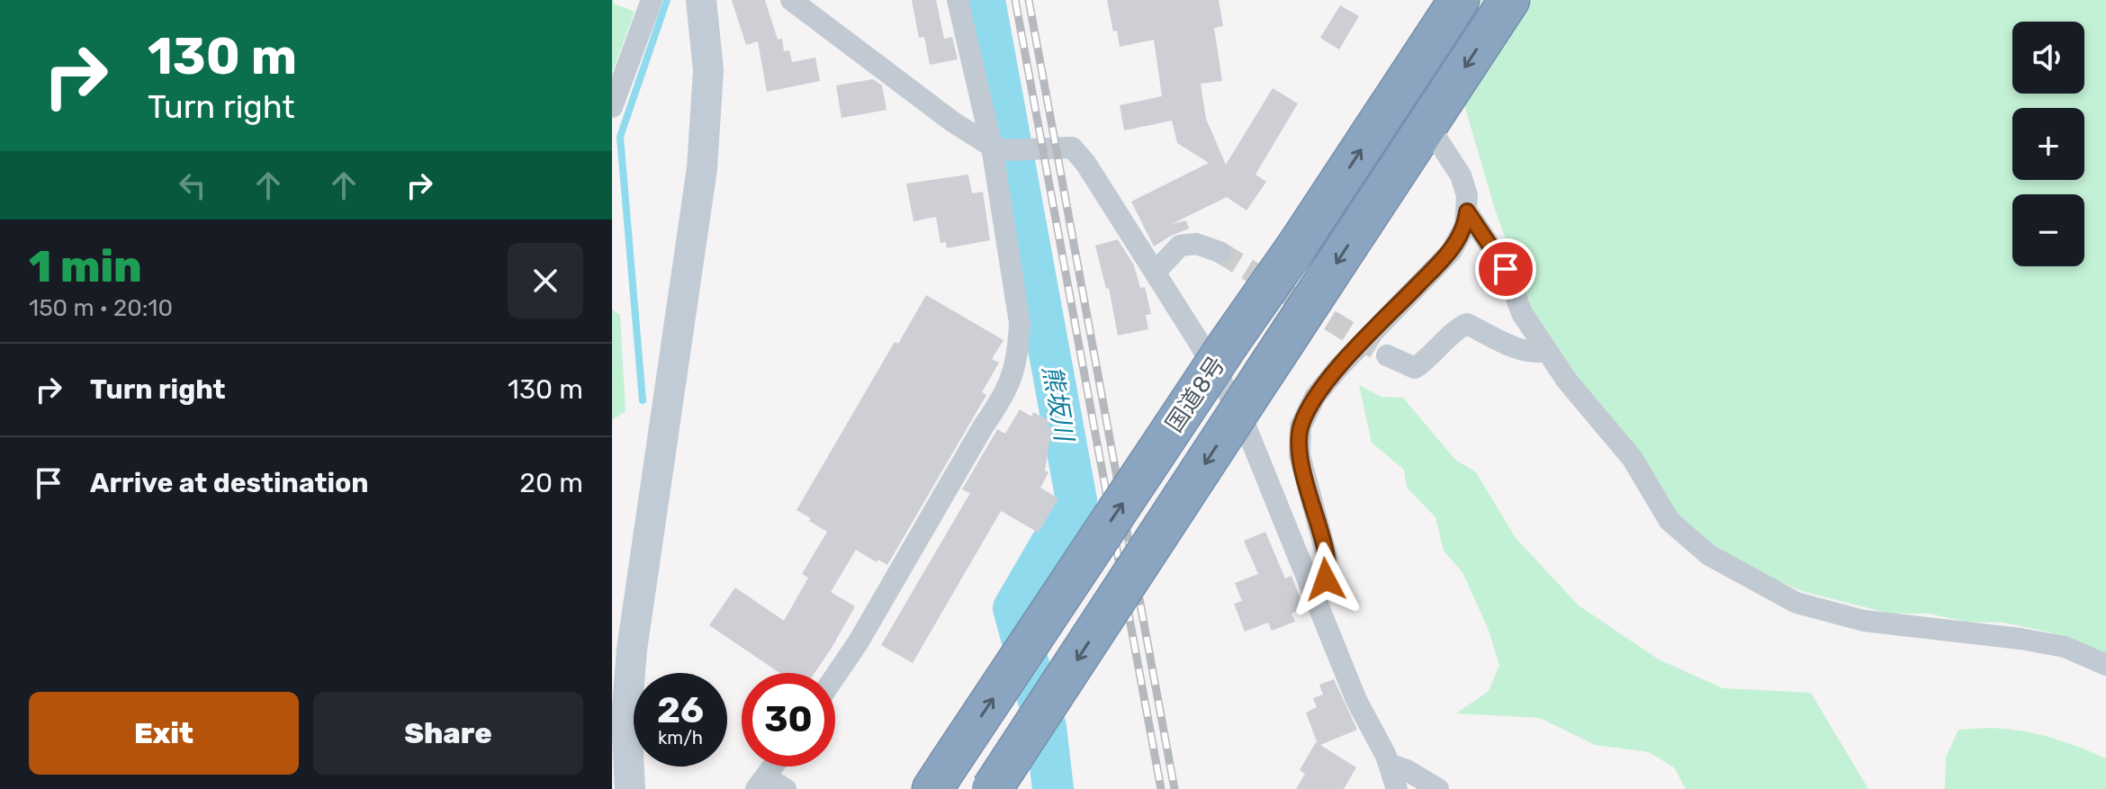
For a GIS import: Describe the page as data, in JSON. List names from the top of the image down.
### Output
{
  "streets": {
    "highway": ["国道8号"]
  },
  "water": ["熊坂川"],
  "page": {
    "turn": ["130 m", "Turn right"],
    "map_buttons": ["+", "−"],
    "heading": ["1 min", "150 m · 20:10"],
    "list": [
      {
        "name": "Turn right",
        "value": "130 m"
      },
      {
        "name": "Arrive at destination",
        "value": "20 m"
      }
    ],
    "speed": "26 km/h",
    "limit": "30",
    "buttons": ["Exit", "Share"]
  }
}
